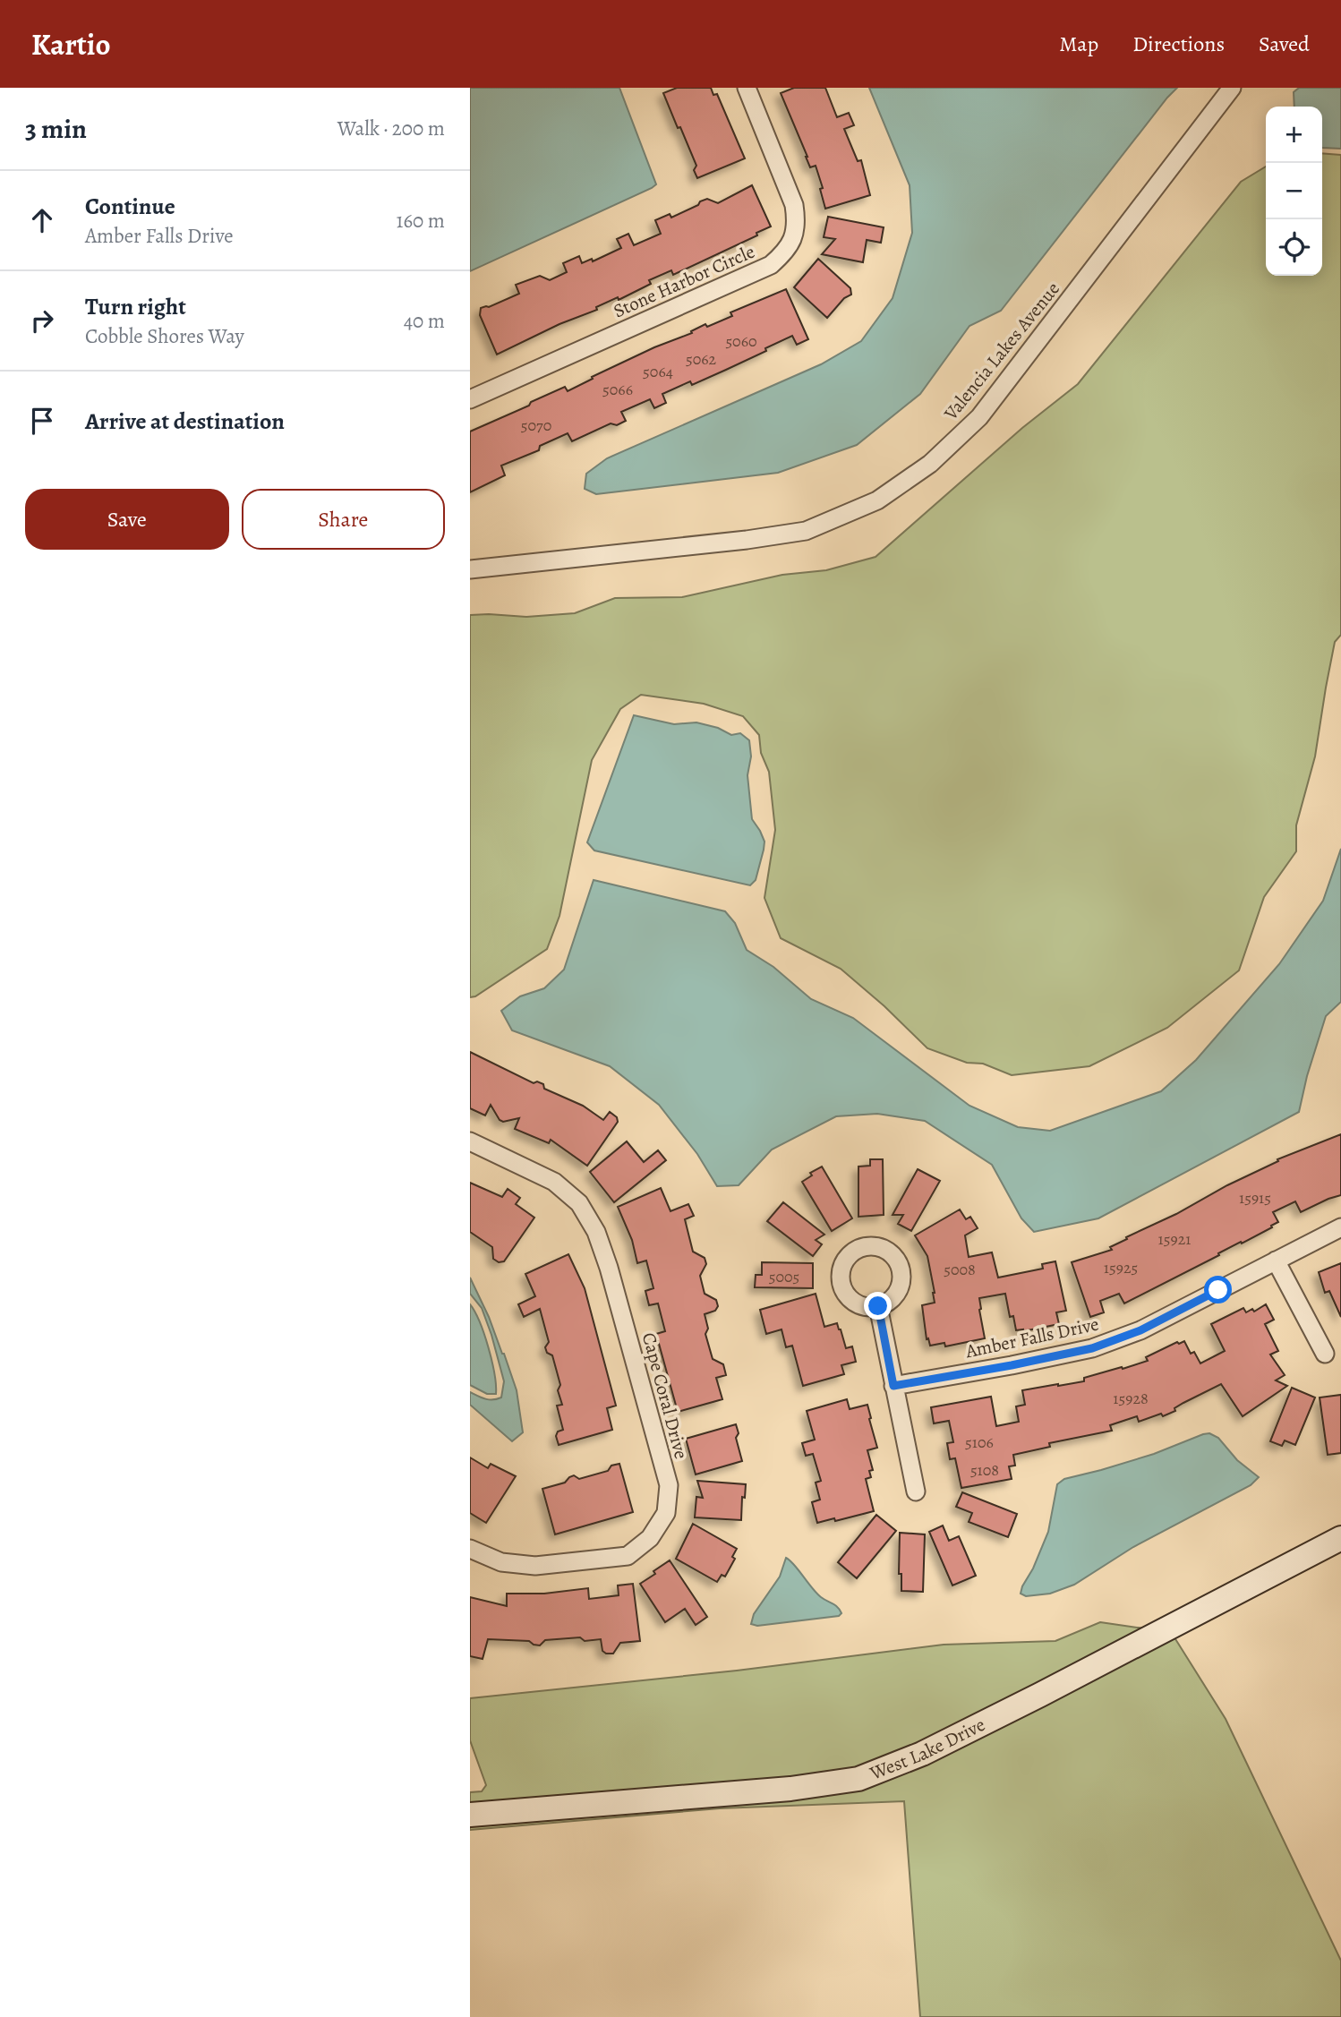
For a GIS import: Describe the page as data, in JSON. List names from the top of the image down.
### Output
{
  "streets": {
    "street": [
      "Stone Harbor Circle",
      "Valencia Lakes Avenue",
      "Amber Falls Drive",
      "Cape Coral Drive",
      "West Lake Drive"
    ]
  },
  "house_numbers": [
    "5060",
    "5062",
    "5064",
    "5066",
    "5070",
    "15915",
    "15921",
    "15925",
    "5008",
    "5005",
    "15928",
    "5106",
    "5108"
  ],
  "page": {
    "header": "Kartio",
    "nav": ["Map", "Directions", "Saved"],
    "heading": ["3 min", "Walk · 200 m"],
    "map_buttons": ["+", "−"],
    "list": [
      ["Continue", "Amber Falls Drive", "160 m"],
      ["Turn right", "Cobble Shores Way", "40 m"],
      "Arrive at destination"
    ],
    "buttons": ["Save", "Share"]
  }
}
